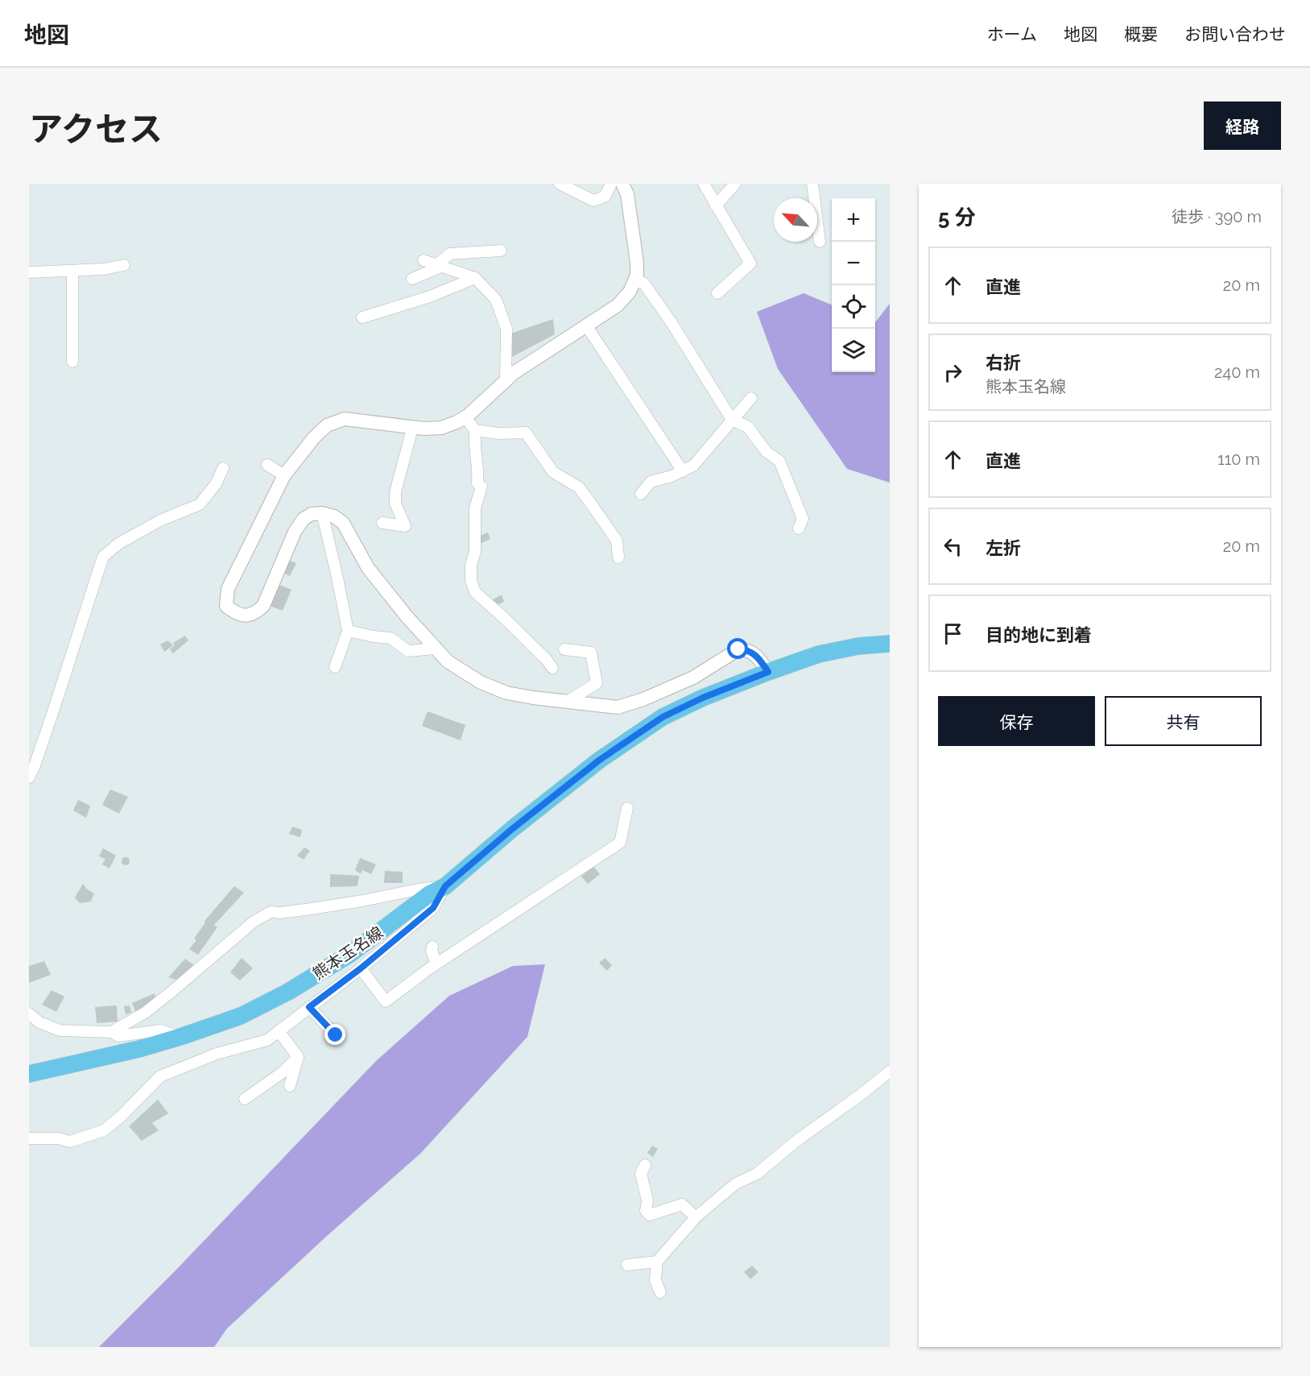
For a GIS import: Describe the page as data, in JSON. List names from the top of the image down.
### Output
{
  "streets": {
    "main road": ["熊本玉名線"]
  },
  "north": "top left",
  "page": {
    "header": "地図",
    "nav": [
      "ホーム",
      "地図",
      "概要",
      "お問い合わせ"
    ],
    "title": "アクセス",
    "buttons": [
      "経路",
      ["保存", "共有"]
    ],
    "heading": ["5 分", "徒歩 · 390 m"],
    "map_buttons": ["+", "−"],
    "list": [
      ["直進", "20 m"],
      ["右折", "熊本玉名線", "240 m"],
      ["直進", "110 m"],
      ["左折", "20 m"],
      "目的地に到着"
    ]
  }
}
